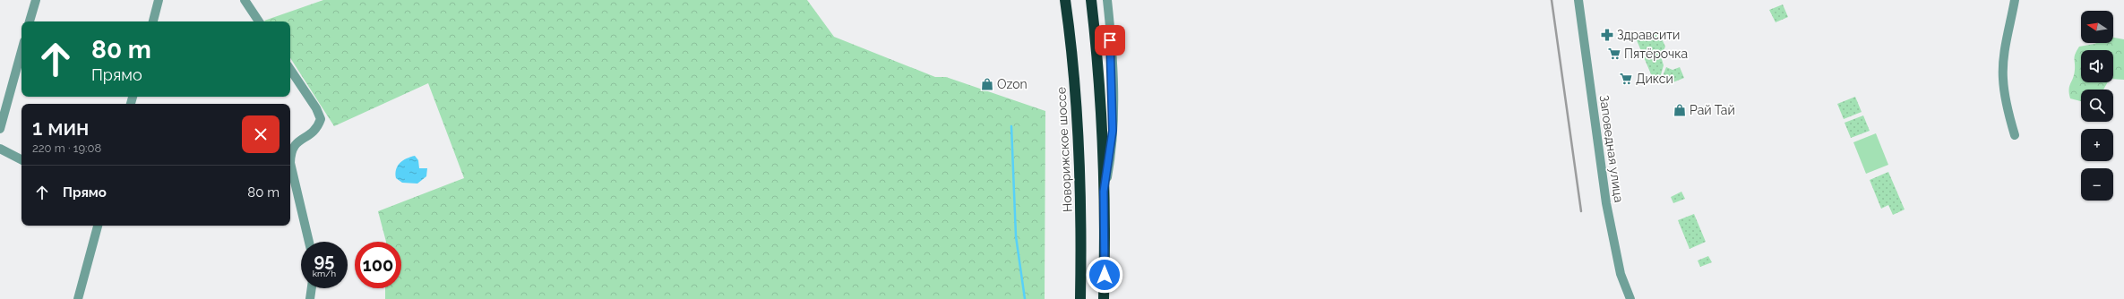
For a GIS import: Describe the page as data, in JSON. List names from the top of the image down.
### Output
{
  "streets": {
    "highway": ["Новорижское шоссе"],
    "street": ["Заповедная улица"]
  },
  "places": {
    "pharmacy": ["Здравсити"],
    "supermarket": ["Пятёрочка", "Дикси"],
    "shop": ["Ozon", "Рай Тай"]
  },
  "north": "left",
  "page": {
    "map_buttons": ["+", "−"],
    "turn": ["80 m", "Прямо"],
    "heading": ["1 мин", "220 m · 19:08"],
    "list": [
      {
        "name": "Прямо",
        "value": "80 m"
      }
    ],
    "speed": "95 km/h",
    "limit": "100"
  }
}
